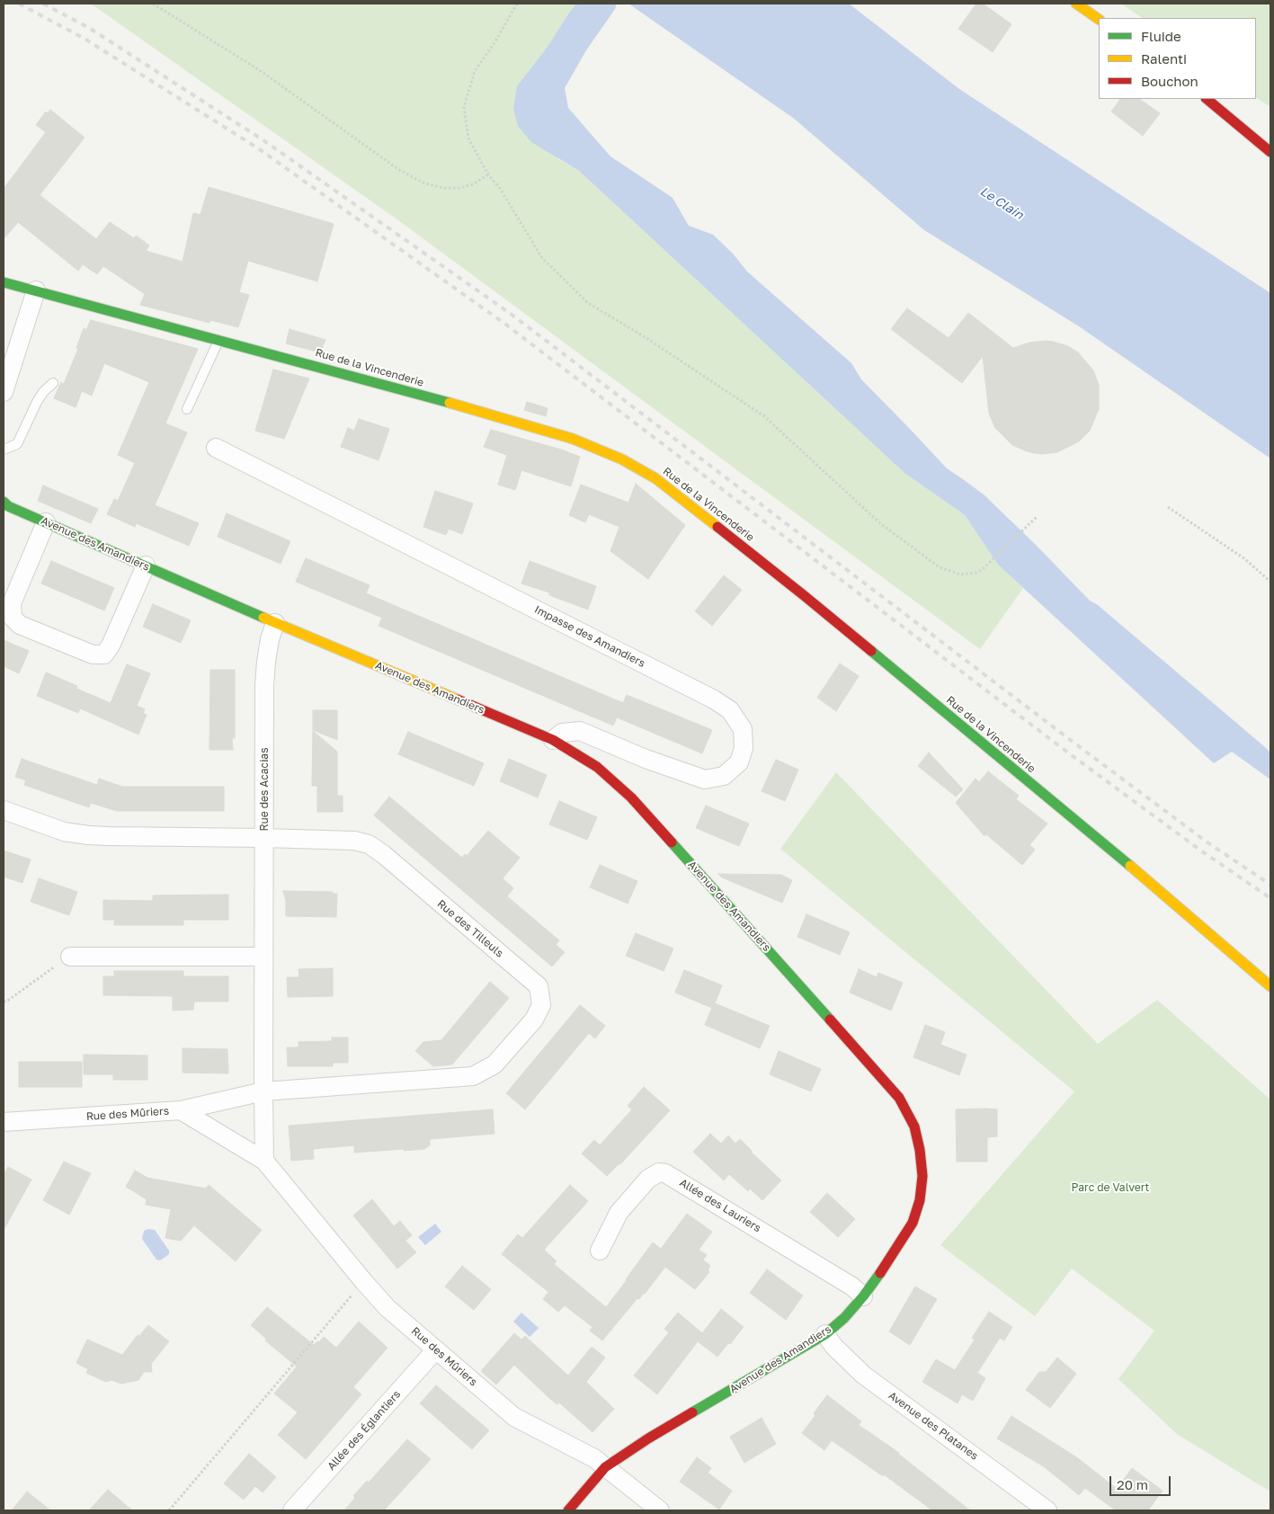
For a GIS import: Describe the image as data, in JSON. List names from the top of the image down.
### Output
{
  "streets": {
    "street": [
      "Rue de la Vincenderie",
      "Avenue des Amandiers",
      "Impasse des Amandiers",
      "Rue des Acacias",
      "Rue des Tilleuls",
      "Rue des Mûriers",
      "Allée des Lauriers",
      "Avenue des Platanes",
      "Allée des Églantiers"
    ]
  },
  "crossings": [
    ["Avenue des Amandiers", "Impasse des Amandiers"],
    ["Avenue des Amandiers", "Rue des Acacias"],
    ["Avenue des Amandiers", "Rue des Mûriers"],
    ["Avenue des Amandiers", "Allée des Lauriers"],
    ["Avenue des Amandiers", "Avenue des Platanes"],
    ["Rue des Acacias", "Rue des Tilleuls"],
    ["Rue des Tilleuls", "Rue des Mûriers"],
    ["Rue des Mûriers", "Allée des Églantiers"]
  ],
  "water": ["Le Clain"],
  "parks": ["Parc de Valvert"],
  "legend": ["Fluide", "Ralenti", "Bouchon"],
  "scale_bar": "20 m"
}
